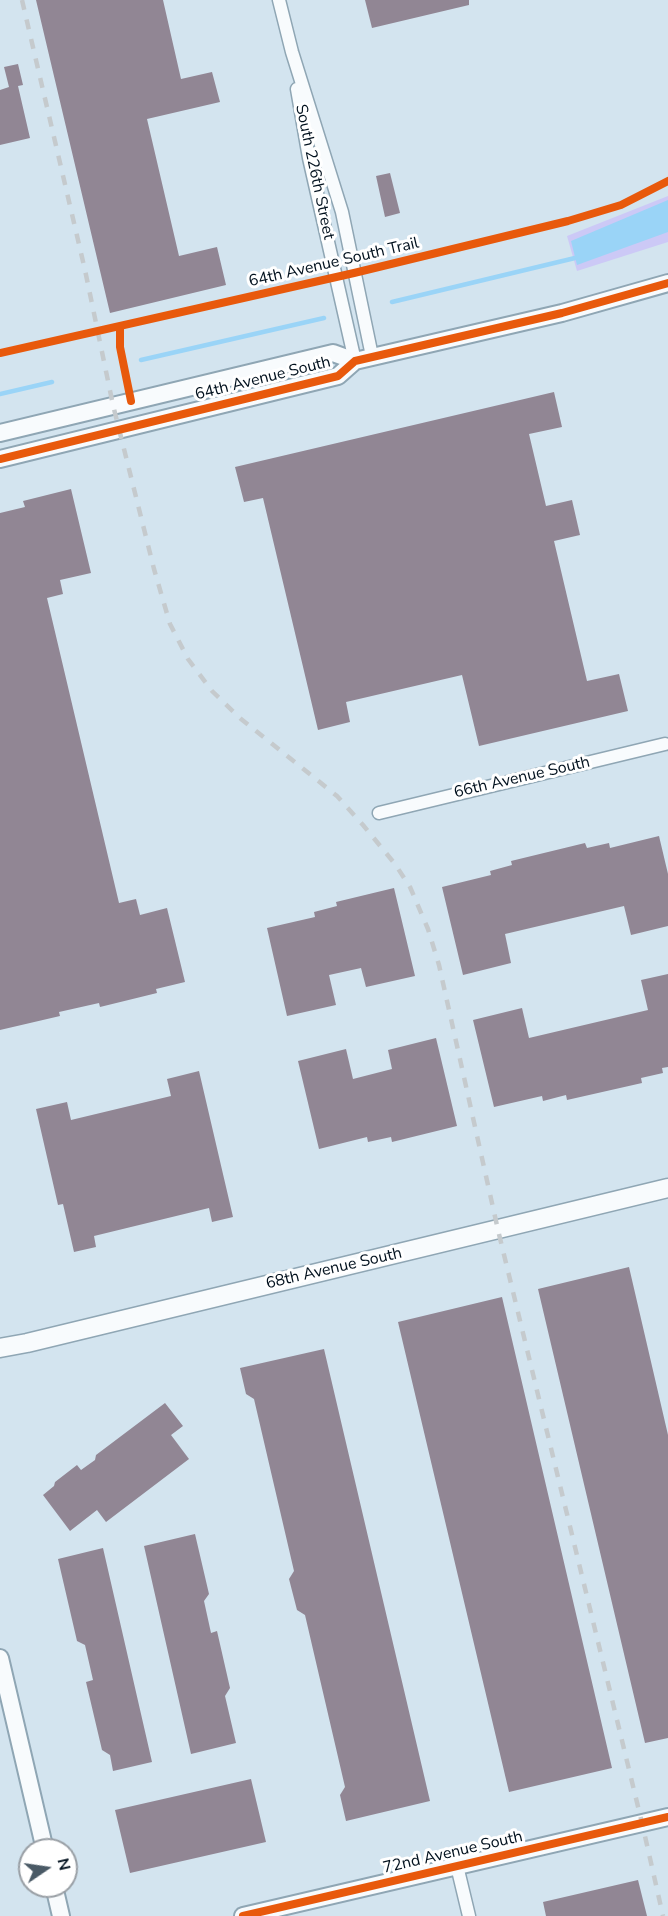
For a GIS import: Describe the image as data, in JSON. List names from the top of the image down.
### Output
{
  "streets": {
    "main road": ["68th Avenue South"],
    "street": [
      "South 226th Street",
      "64th Avenue South",
      "66th Avenue South",
      "72nd Avenue South"
    ],
    "cycle path": ["64th Avenue South Trail"]
  },
  "crossings": [
    ["South 226th Street", "64th Avenue South"]
  ],
  "north": "right"
}
